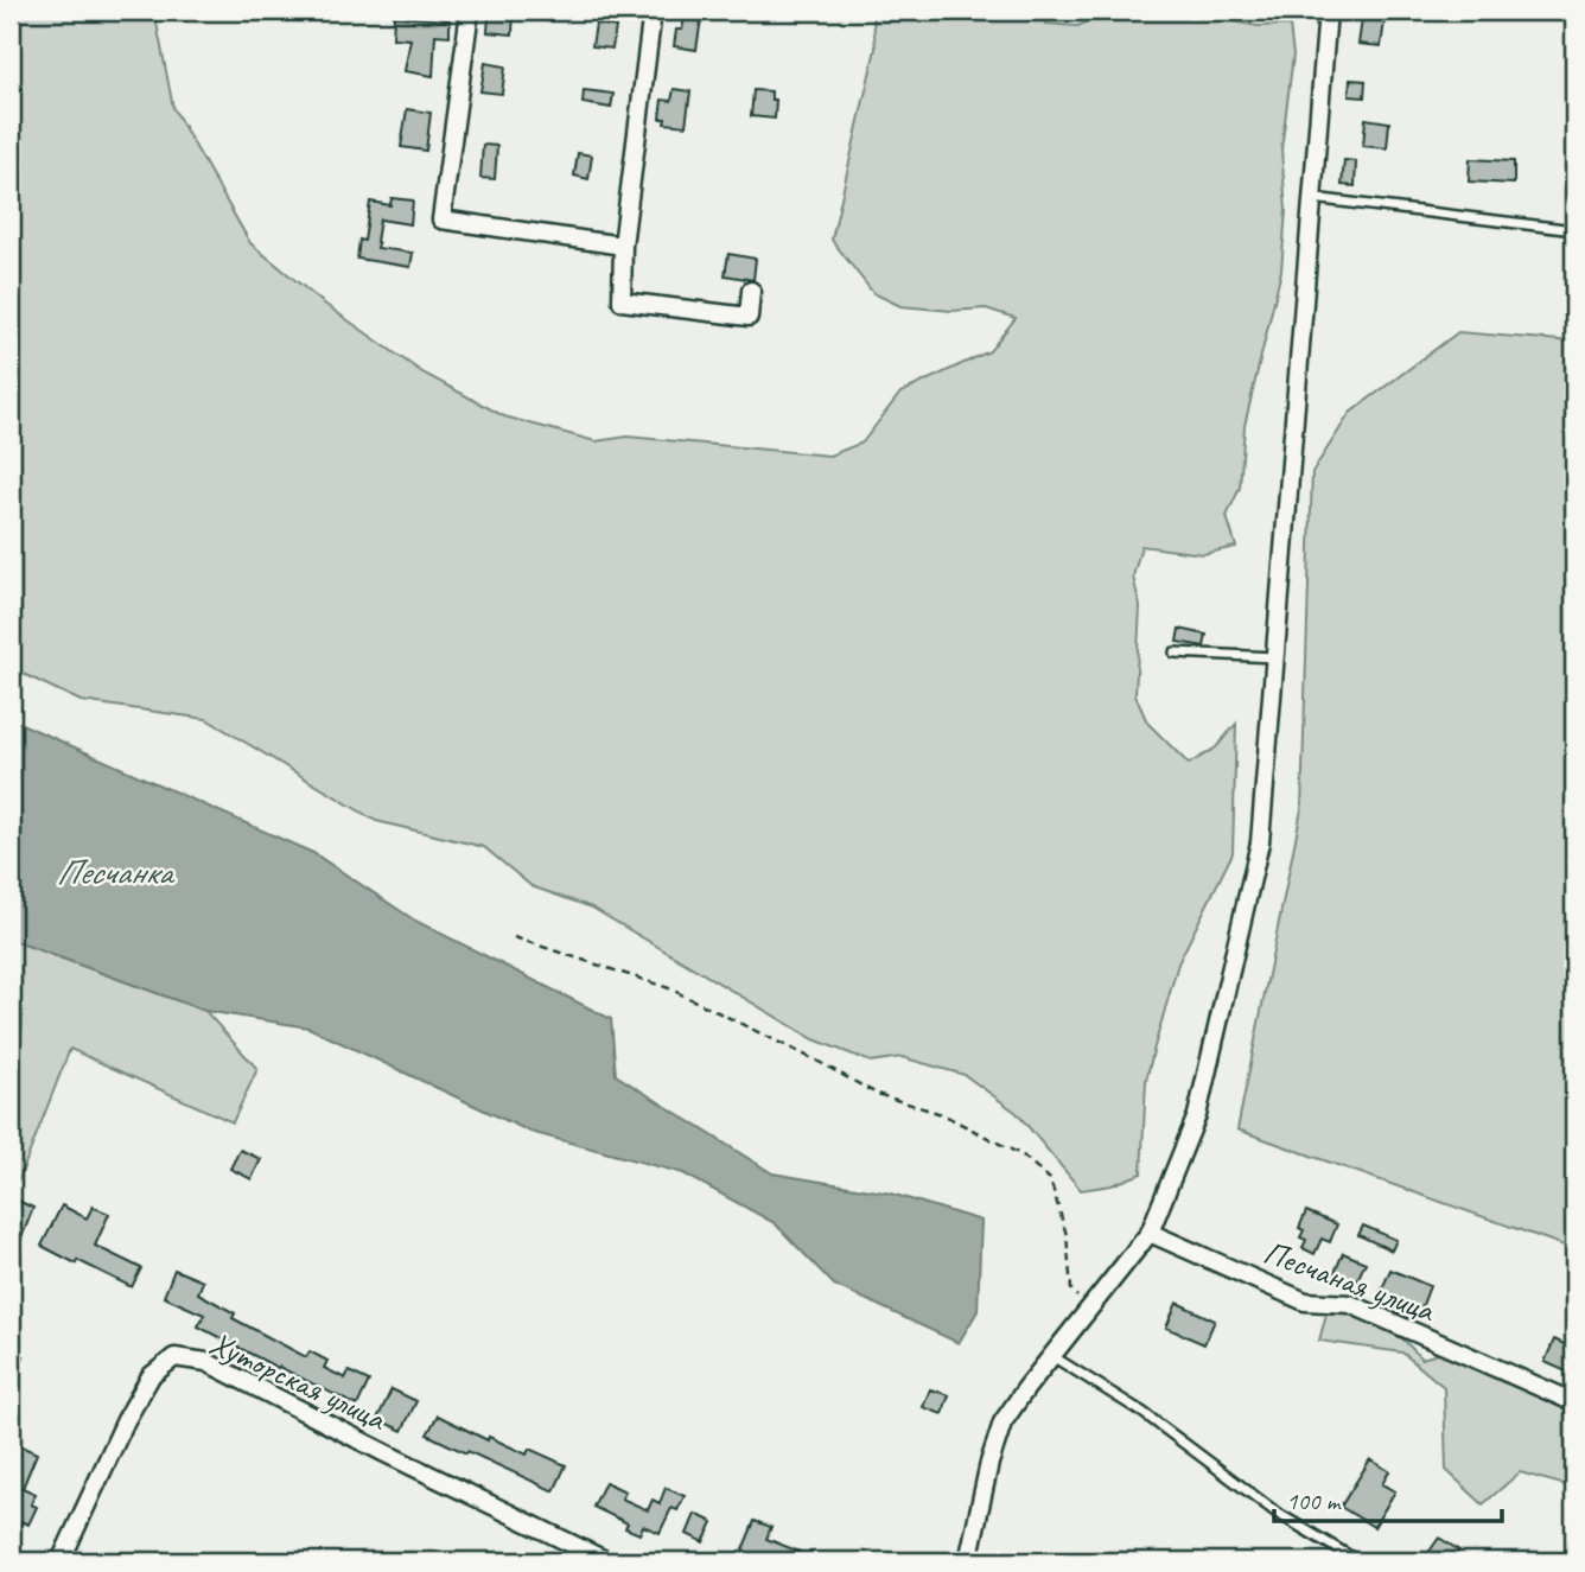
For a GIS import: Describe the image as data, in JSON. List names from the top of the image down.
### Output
{
  "streets": {
    "street": ["Песчаная улица", "Хуторская улица"]
  },
  "water": ["Песчанка"],
  "scale_bar": "100 m"
}
